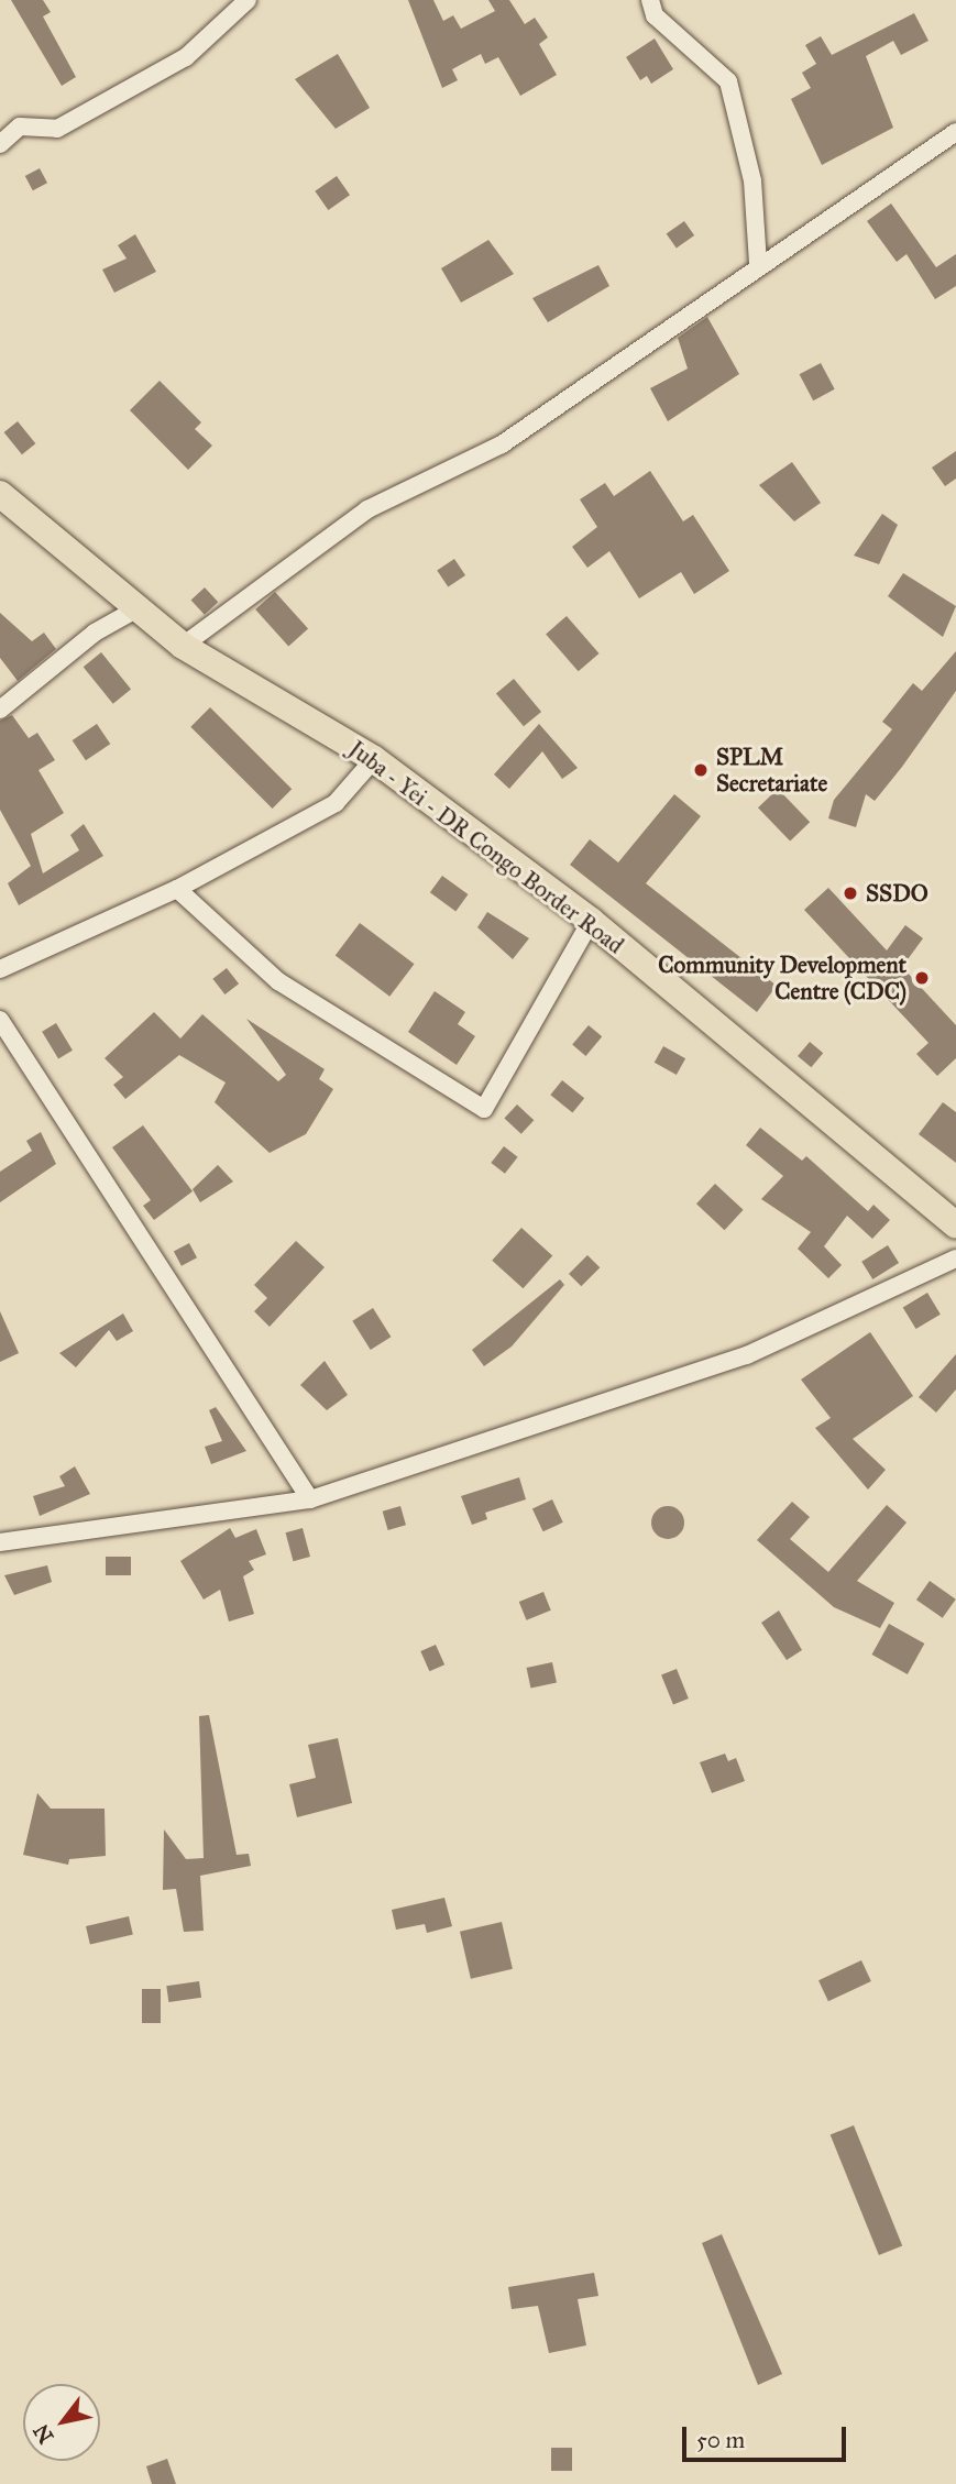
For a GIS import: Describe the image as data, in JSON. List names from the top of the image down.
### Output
{
  "streets": {
    "main road": ["Juba - Yei - DR Congo Border Road"]
  },
  "places": ["SPLM Secretariate", "SSDO", "Community Development Centre (CDC)"],
  "scale_bar": "50 m",
  "north": "bottom left"
}
